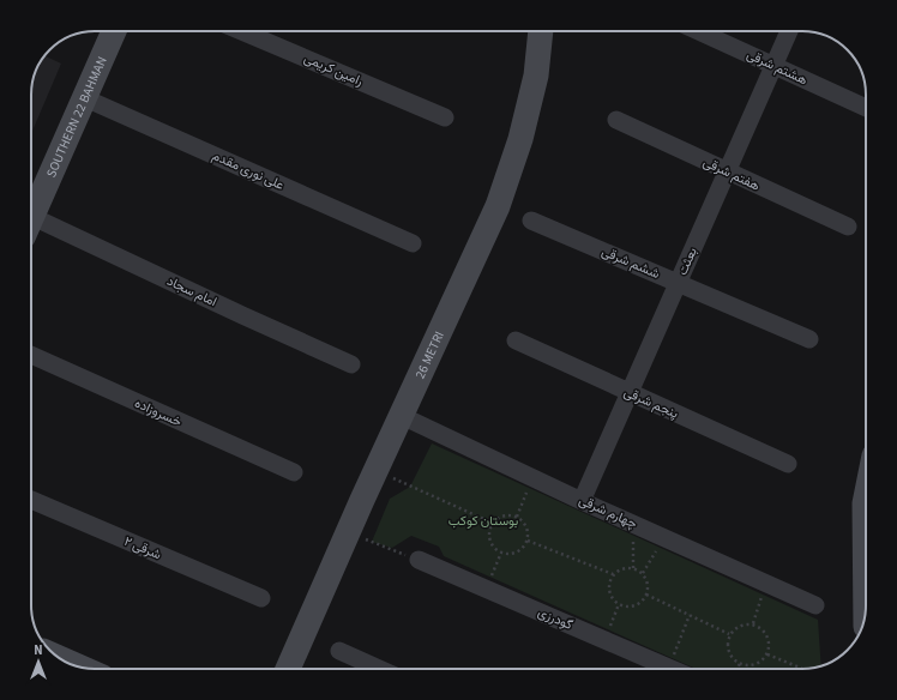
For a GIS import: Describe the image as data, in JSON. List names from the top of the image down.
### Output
{
  "streets": {
    "street": [
      "هشتم شرقی",
      "رامین کریمی",
      "SOUTHERN 22 BAHMAN",
      "علی نوری مقدم",
      "هفتم شرقی",
      "بعثت",
      "ششم شرقی",
      "امام سجاد",
      "26 METRI",
      "پنجم شرقی",
      "خسروزاده",
      "چهارم شرقی",
      "۲ شرقی",
      "گودرزی"
    ]
  },
  "crossings": [
    ["هشتم شرقی", "بعثت"],
    ["SOUTHERN 22 BAHMAN", "علی نوری مقدم"],
    ["هفتم شرقی", "بعثت"],
    ["بعثت", "ششم شرقی"],
    ["بعثت", "پنجم شرقی"],
    ["بعثت", "چهارم شرقی"],
    ["26 METRI", "چهارم شرقی"]
  ],
  "parks": ["بوستان کوکب"],
  "north": "top"
}
